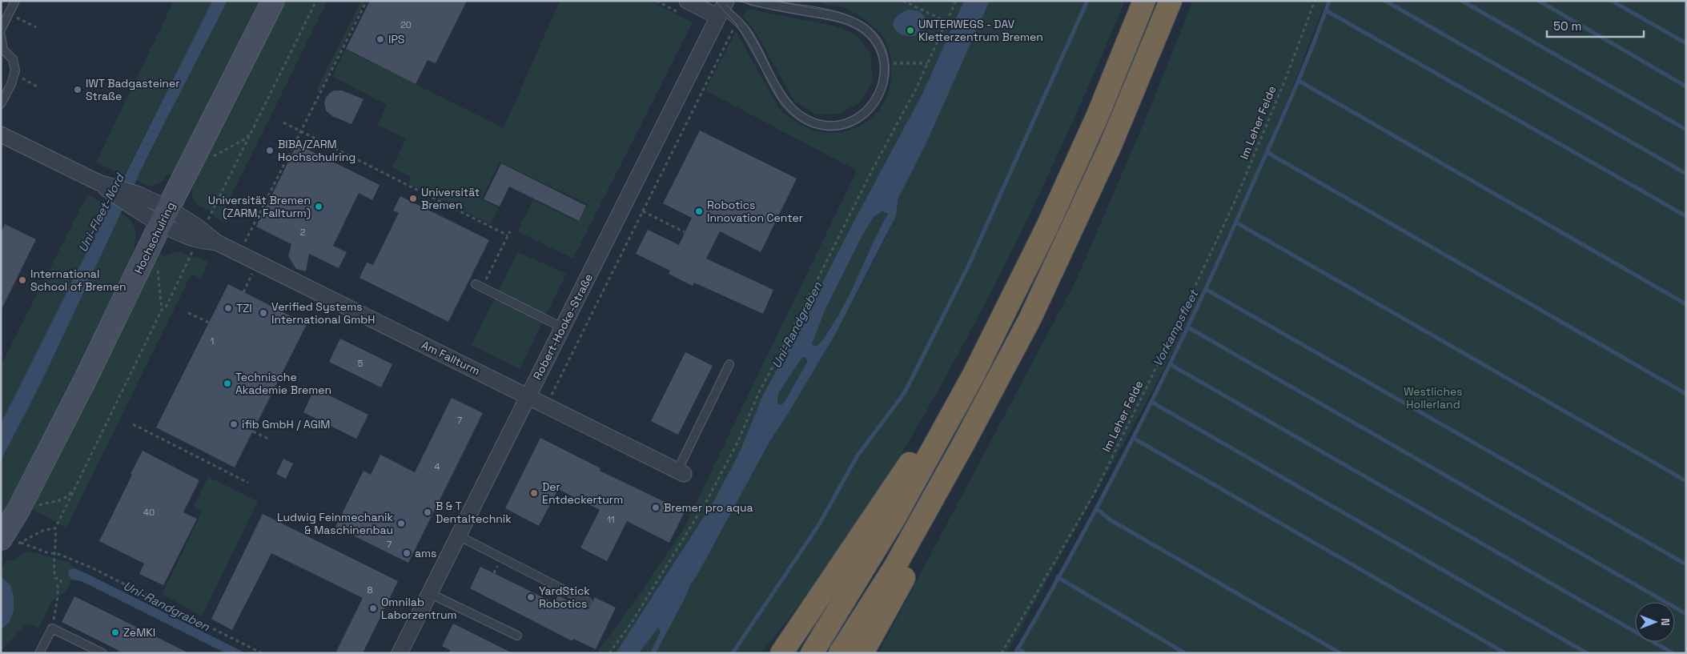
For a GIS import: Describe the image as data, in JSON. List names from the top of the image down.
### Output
{
  "streets": {
    "street": ["Hochschulring", "Robert-Hooke-Straße", "Am Fallturm"],
    "path": ["Im Leher Felde"]
  },
  "crossings": [
    ["Hochschulring", "Am Fallturm"],
    ["Robert-Hooke-Straße", "Am Fallturm"]
  ],
  "water": ["Uni-Fleet-Nord", "Uni-Randgraben", "Vorkampsfleet"],
  "parks": ["Westliches Hollerland"],
  "places": [
    "UNTERWEGS - DAV Kletterzentrum Bremen",
    "IPS",
    "IWT Badgasteiner Straße",
    "BIBA/ZARM Hochschulring",
    "Universität Bremen",
    "Universität Bremen (ZARM, Fallturm)",
    "Robotics Innovation Center",
    "International School of Bremen",
    "TZI",
    "Verified Systems International GmbH",
    "Technische Akademie Bremen",
    "ifib GmbH / AGIM",
    "Der Entdeckerturm",
    "Bremer pro aqua",
    "B & T Dentaltechnik",
    "Ludwig Feinmechanik & Maschinenbau",
    "ams",
    "YardStick Robotics",
    "Omnilab Laborzentrum",
    "ZeMKI"
  ],
  "house_numbers": [
    "20",
    "2",
    "1",
    "5",
    "7",
    "4",
    "40",
    "11",
    "7",
    "8"
  ],
  "scale_bar": "50 m",
  "north": "right"
}
